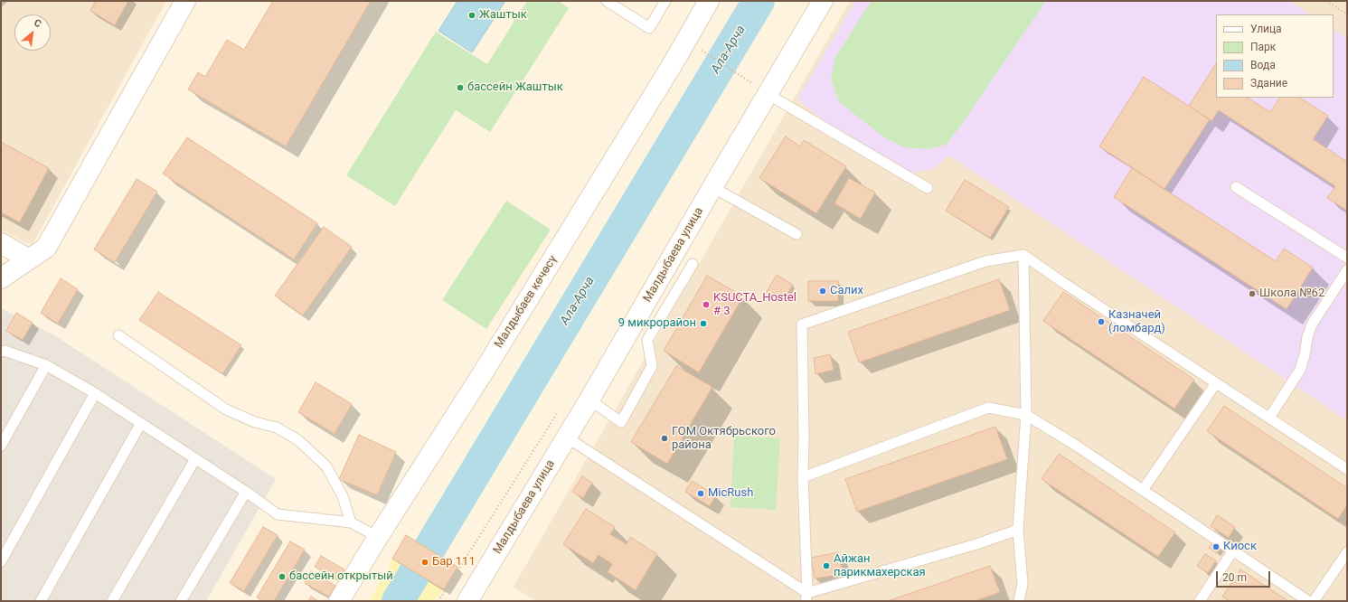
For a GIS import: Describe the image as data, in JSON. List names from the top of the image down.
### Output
{
  "streets": {
    "street": ["Малдыбаева улица", "Малдыбаев көчөсү"]
  },
  "water": ["Ала-Арча"],
  "places": [
    "Жаштык",
    "бассейн Жаштык",
    "Салих",
    "Школа №62",
    "KSUCTA_Hostel # 3",
    "Казначей (ломбард)",
    "9 микрорайон",
    "ГОМ Октябрьского района",
    "MicRush",
    "Киоск",
    "Бар 111",
    "Айжан парикмахерская",
    "бассейн открытый"
  ],
  "legend": [
    "Улица",
    "Парк",
    "Вода",
    "Здание"
  ],
  "scale_bar": "20 m",
  "north": "top right"
}
